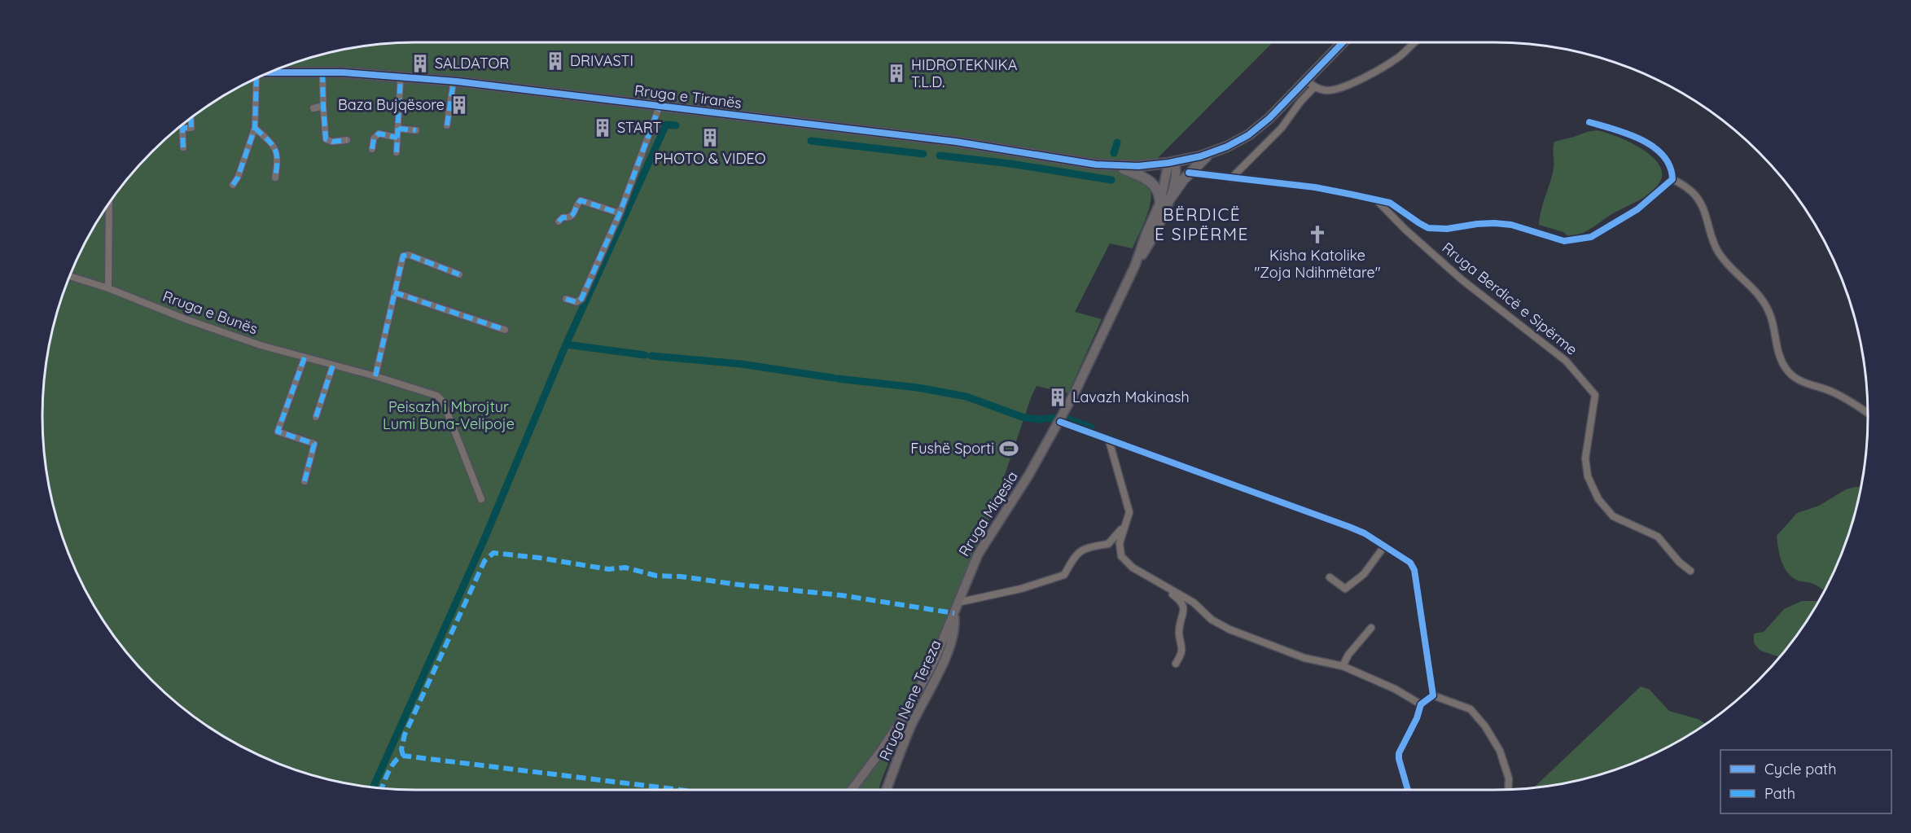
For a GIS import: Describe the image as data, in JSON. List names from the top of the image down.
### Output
{
  "streets": {
    "main road": ["Rruga e Tiranës", "Rruga Miqesia", "Rruga Nene Tereza"],
    "street": ["Rruga Berdicë e Sipërme", "Rruga e Bunës"]
  },
  "crossings": [
    ["Rruga Miqesia", "Rruga Nene Tereza"]
  ],
  "districts": ["BËRDICË E SIPËRME"],
  "parks": ["Peisazh i Mbrojtur Lumi Buna-Velipoje"],
  "places": {
    "building": [
      "DRIVASTI",
      "SALDATOR",
      "HIDROTEKNIKA T.L.D.",
      "Baza Bujqësore",
      "START",
      "PHOTO & VIDEO",
      "Lavazh Makinash"
    ],
    "church": ["Kisha Katolike \"Zoja Ndihmëtare\""],
    "sports": ["Fushë Sporti"]
  },
  "legend": ["Cycle path", "Path"]
}
